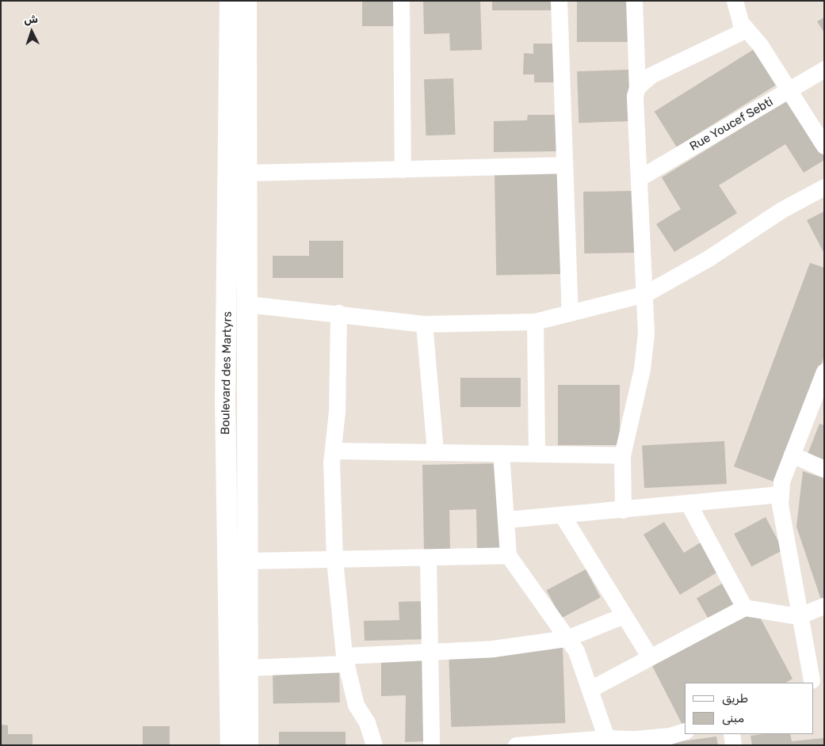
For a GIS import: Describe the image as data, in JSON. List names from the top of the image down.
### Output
{
  "streets": {
    "street": ["Rue Youcef Sebti", "Boulevard des Martyrs"]
  },
  "legend": ["طريق", "مبنى"],
  "north": "top"
}
